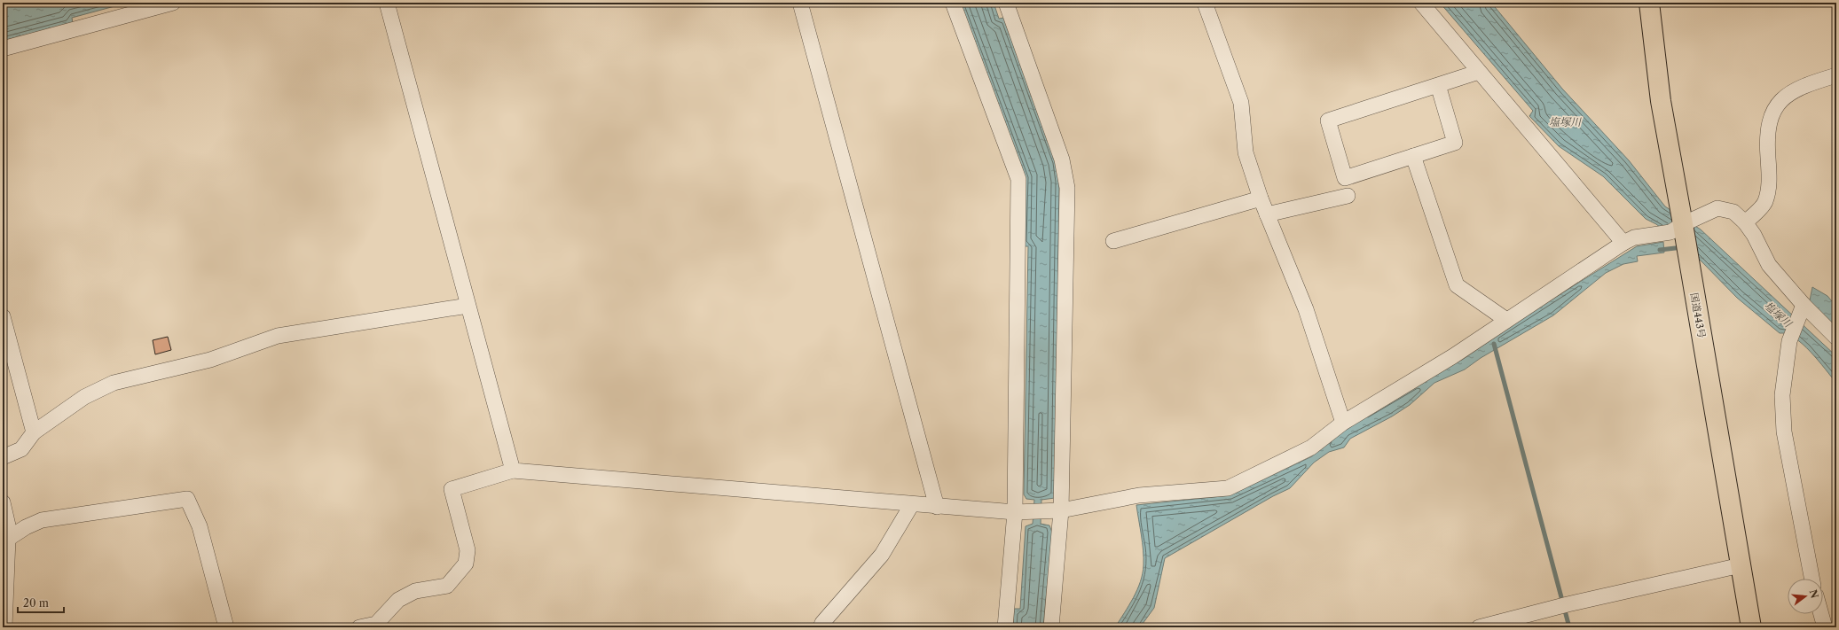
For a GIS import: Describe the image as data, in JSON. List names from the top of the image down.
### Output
{
  "streets": {
    "highway": ["国道443号"]
  },
  "water": ["塩塚川"],
  "scale_bar": "20 m",
  "north": "right"
}
